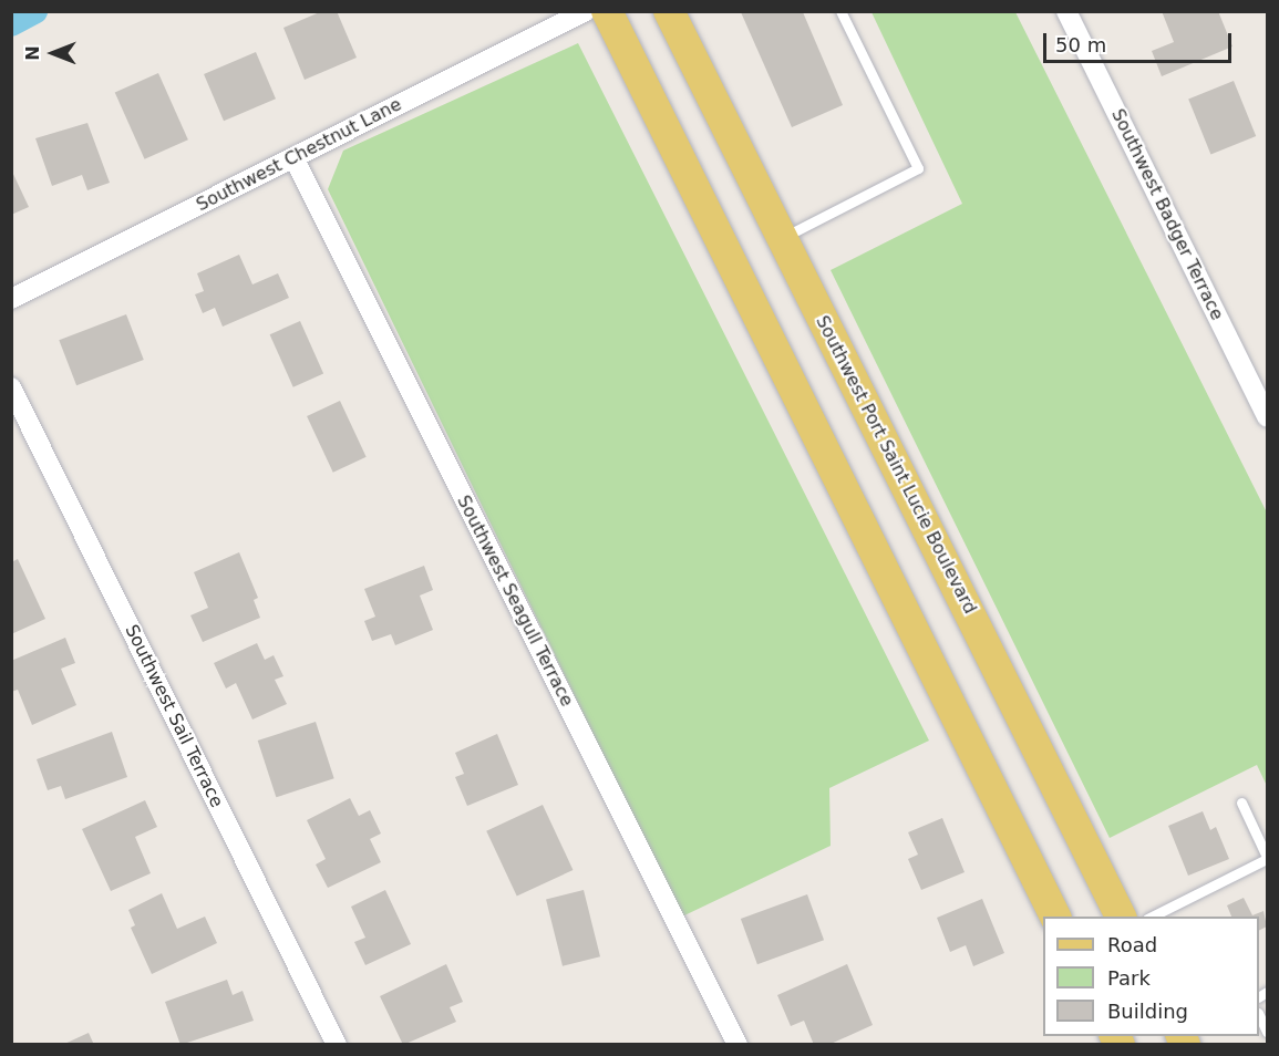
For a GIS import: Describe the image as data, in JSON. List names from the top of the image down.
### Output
{
  "streets": {
    "main road": ["Southwest Port Saint Lucie Boulevard"],
    "street": [
      "Southwest Chestnut Lane",
      "Southwest Badger Terrace",
      "Southwest Seagull Terrace",
      "Southwest Sail Terrace"
    ]
  },
  "crossings": [
    ["Southwest Chestnut Lane", "Southwest Seagull Terrace"]
  ],
  "legend": ["Road", "Park", "Building"],
  "scale_bar": "50 m",
  "north": "left"
}
